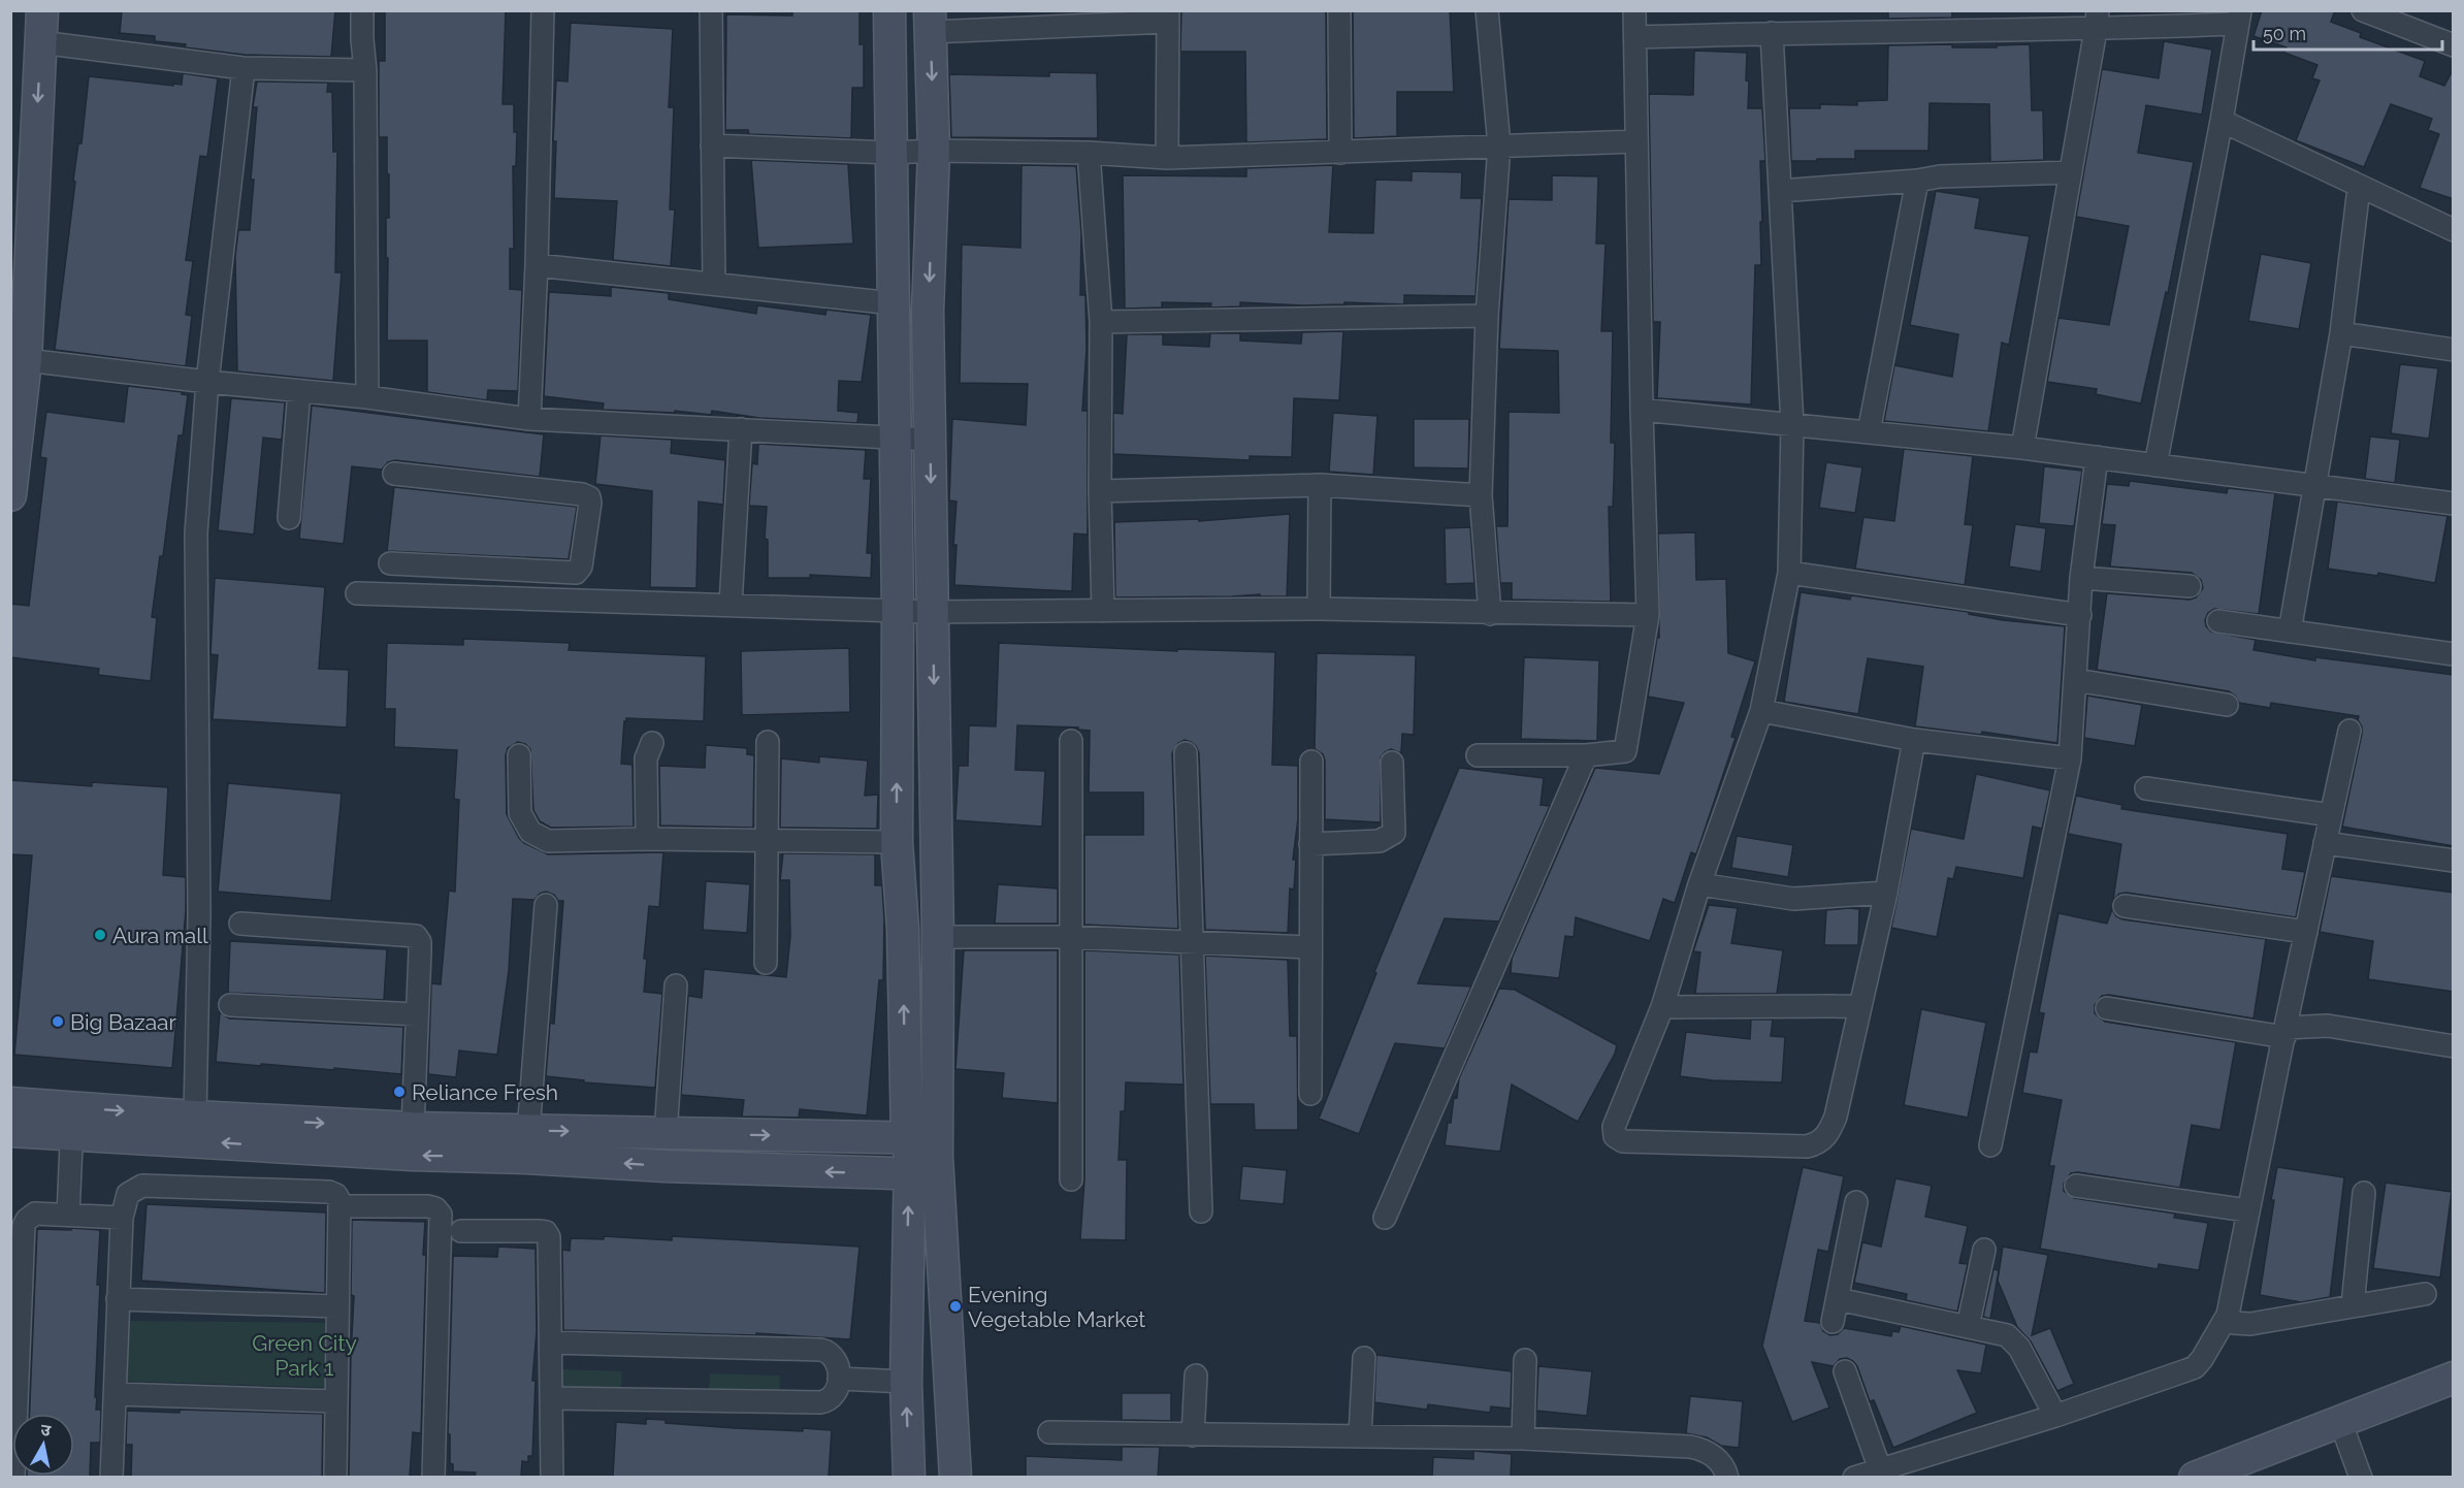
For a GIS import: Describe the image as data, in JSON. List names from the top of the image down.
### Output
{
  "parks": ["Green City Park 1"],
  "places": [
    "Aura mall",
    "Big Bazaar",
    "Reliance Fresh",
    "Evening Vegetable Market"
  ],
  "scale_bar": "50 m",
  "north": "top"
}
